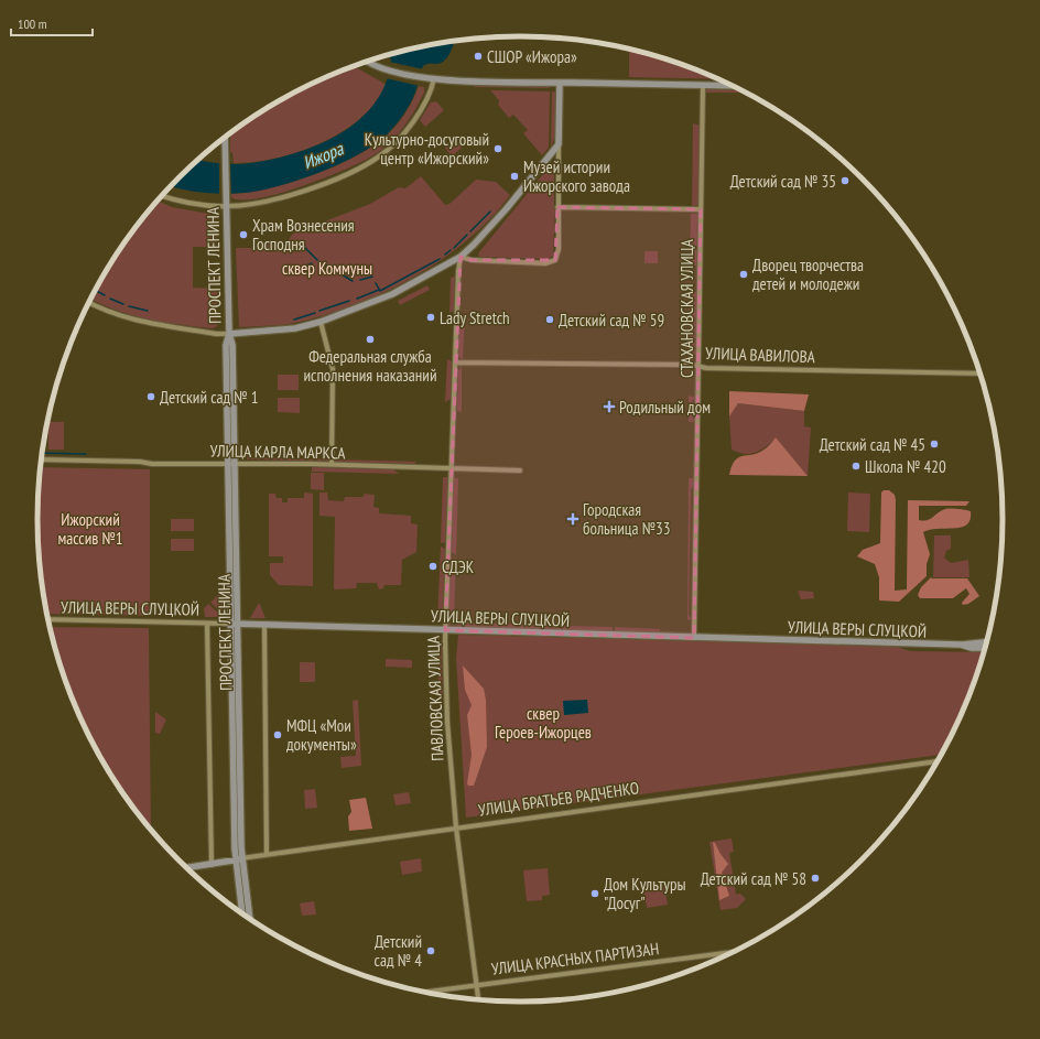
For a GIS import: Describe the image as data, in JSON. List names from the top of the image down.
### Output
{
  "streets": {
    "street": [
      "ПРОСПЕКТ ЛЕНИНА",
      "СТАХАНОВСКАЯ УЛИЦА",
      "УЛИЦА ВАВИЛОВА",
      "УЛИЦА КАРЛА МАРКСА",
      "УЛИЦА ВЕРЫ СЛУЦКОЙ",
      "ПАВЛОВСКАЯ УЛИЦА",
      "УЛИЦА БРАТЬЕВ РАДЧЕНКО",
      "УЛИЦА КРАСНЫХ ПАРТИЗАН"
    ]
  },
  "crossings": [
    ["ПРОСПЕКТ ЛЕНИНА", "УЛИЦА КАРЛА МАРКСА"],
    ["ПРОСПЕКТ ЛЕНИНА", "УЛИЦА ВЕРЫ СЛУЦКОЙ"],
    ["ПРОСПЕКТ ЛЕНИНА", "УЛИЦА БРАТЬЕВ РАДЧЕНКО"],
    ["СТАХАНОВСКАЯ УЛИЦА", "УЛИЦА ВАВИЛОВА"],
    ["СТАХАНОВСКАЯ УЛИЦА", "УЛИЦА ВЕРЫ СЛУЦКОЙ"],
    ["УЛИЦА ВАВИЛОВА", "ПАВЛОВСКАЯ УЛИЦА"],
    ["УЛИЦА КАРЛА МАРКСА", "ПАВЛОВСКАЯ УЛИЦА"],
    ["УЛИЦА ВЕРЫ СЛУЦКОЙ", "ПАВЛОВСКАЯ УЛИЦА"],
    ["ПАВЛОВСКАЯ УЛИЦА", "УЛИЦА БРАТЬЕВ РАДЧЕНКО"],
    ["ПАВЛОВСКАЯ УЛИЦА", "УЛИЦА КРАСНЫХ ПАРТИЗАН"]
  ],
  "water": ["Ижора"],
  "parks": ["сквер Коммуны", "Ижорский массив №1", "сквер Героев-Ижорцев"],
  "places": {
    "other": [
      "СШОР «Ижора»",
      "Культурно-досуговый центр «Ижорский»",
      "Музей истории Ижорского завода",
      "Детский сад № 35",
      "Храм Вознесения Господня",
      "Дворец творчества детей и молодежи",
      "Lady Stretch",
      "Детский сад № 59",
      "Федеральная служба исполнения наказаний",
      "Детский сад № 1",
      "Детский сад № 45",
      "Школа № 420",
      "СДЭК",
      "МФЦ «Мои документы»",
      "Детский сад № 58",
      "Дом Культуры \"Досуг\"",
      "Детский сад № 4"
    ],
    "health": ["Родильный дом", "Городская больница №33"]
  },
  "scale_bar": "100 m"
}
